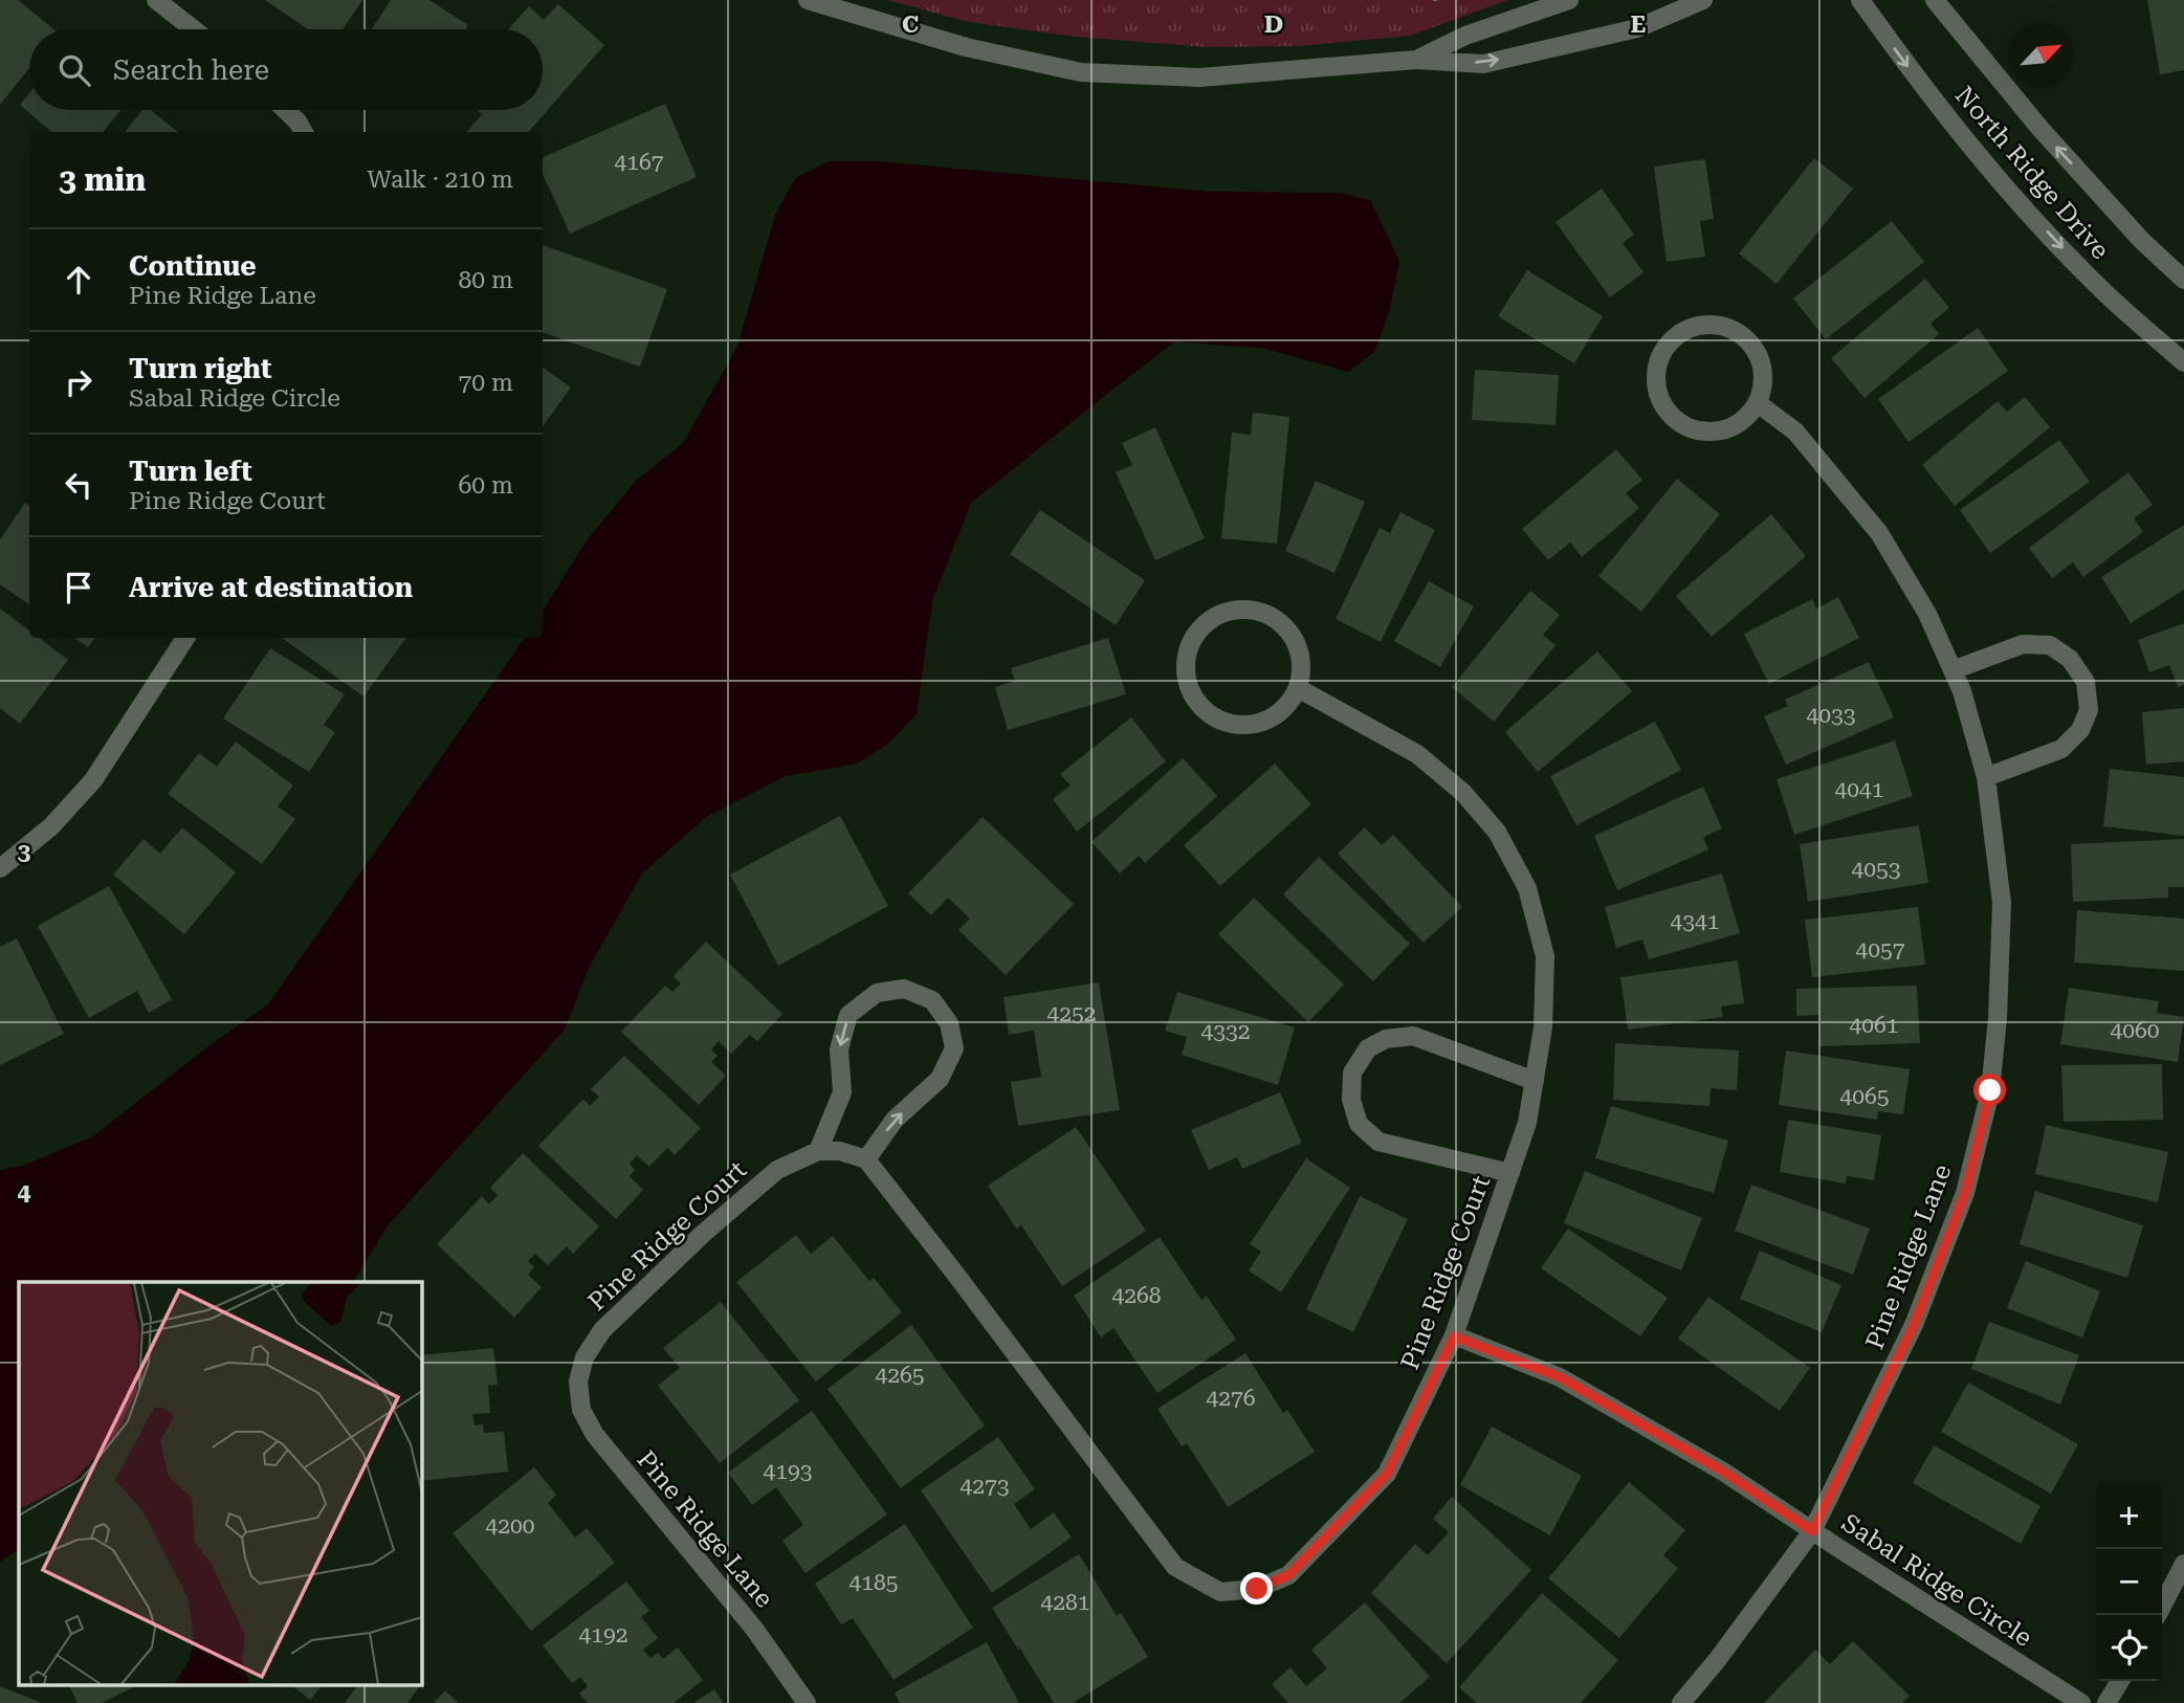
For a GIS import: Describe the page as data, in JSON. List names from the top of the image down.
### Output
{
  "streets": {
    "street": [
      "North Ridge Drive",
      "Pine Ridge Court",
      "Pine Ridge Lane",
      "Sabal Ridge Circle"
    ]
  },
  "crossings": [
    ["Pine Ridge Court", "Pine Ridge Lane"],
    ["Pine Ridge Court", "Sabal Ridge Circle"],
    ["Pine Ridge Lane", "Sabal Ridge Circle"]
  ],
  "house_numbers": [
    "4167",
    "4033",
    "4041",
    "4053",
    "4341",
    "4057",
    "4252",
    "4061",
    "4060",
    "4332",
    "4065",
    "4268",
    "4265",
    "4276",
    "4193",
    "4273",
    "4200",
    "4185",
    "4281",
    "4192"
  ],
  "north": "top right",
  "page": {
    "search": "Search here",
    "heading": ["3 min", "Walk · 210 m"],
    "list": [
      ["Continue", "Pine Ridge Lane", "80 m"],
      ["Turn right", "Sabal Ridge Circle", "70 m"],
      ["Turn left", "Pine Ridge Court", "60 m"],
      "Arrive at destination"
    ],
    "map_buttons": ["+", "−"]
  },
  "grid": {
    "columns": ["C", "D", "E"],
    "rows": ["3", "4"]
  }
}
